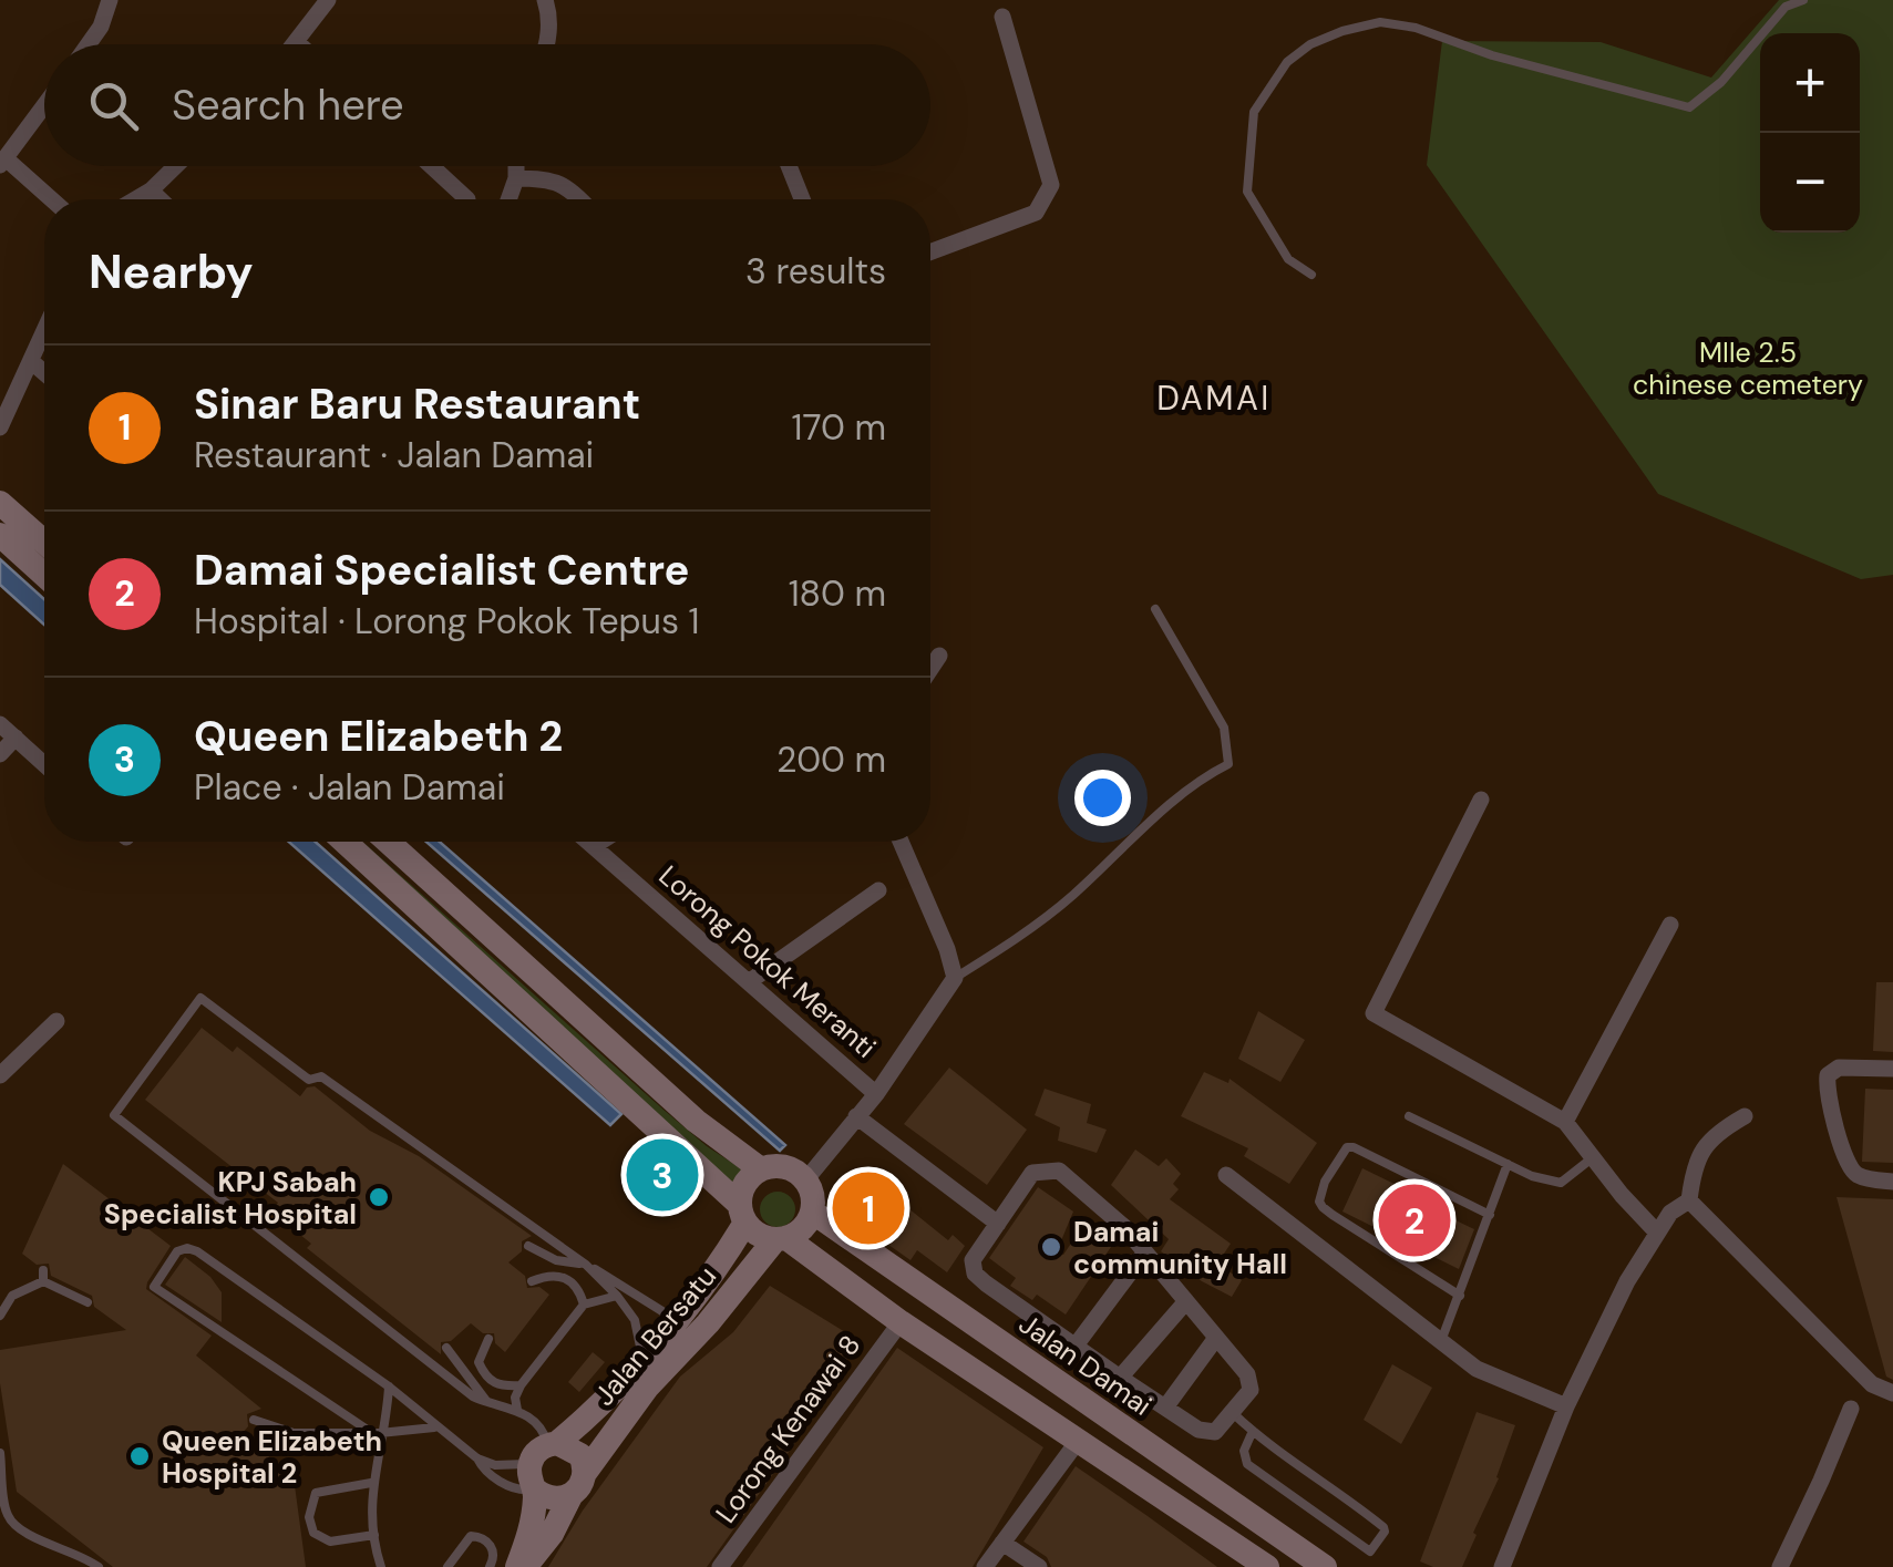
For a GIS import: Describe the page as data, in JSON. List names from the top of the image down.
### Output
{
  "streets": {
    "main road": ["Jalan Bersatu", "Jalan Damai"],
    "street": ["Lorong Pokok Meranti", "Lorong Kenawai 8"]
  },
  "crossings": [
    ["Jalan Bersatu", "Jalan Damai"]
  ],
  "districts": ["DAMAI"],
  "parks": ["MIle 2.5 chinese cemetery"],
  "places": ["KPJ Sabah Specialist Hospital", "Damai community Hall", "Queen Elizabeth Hospital 2"],
  "page": {
    "map_buttons": ["+", "−"],
    "search": "Search here",
    "heading": ["Nearby", "3 results"],
    "list": [
      {
        "mark": "1",
        "name": "Sinar Baru Restaurant",
        "note": "Restaurant · Jalan Damai",
        "value": "170 m"
      },
      {
        "mark": "2",
        "name": "Damai Specialist Centre",
        "note": "Hospital · Lorong Pokok Tepus 1",
        "value": "180 m"
      },
      {
        "mark": "3",
        "name": "Queen Elizabeth 2",
        "note": "Place · Jalan Damai",
        "value": "200 m"
      }
    ],
    "pins": ["3", "1", "2"]
  }
}
